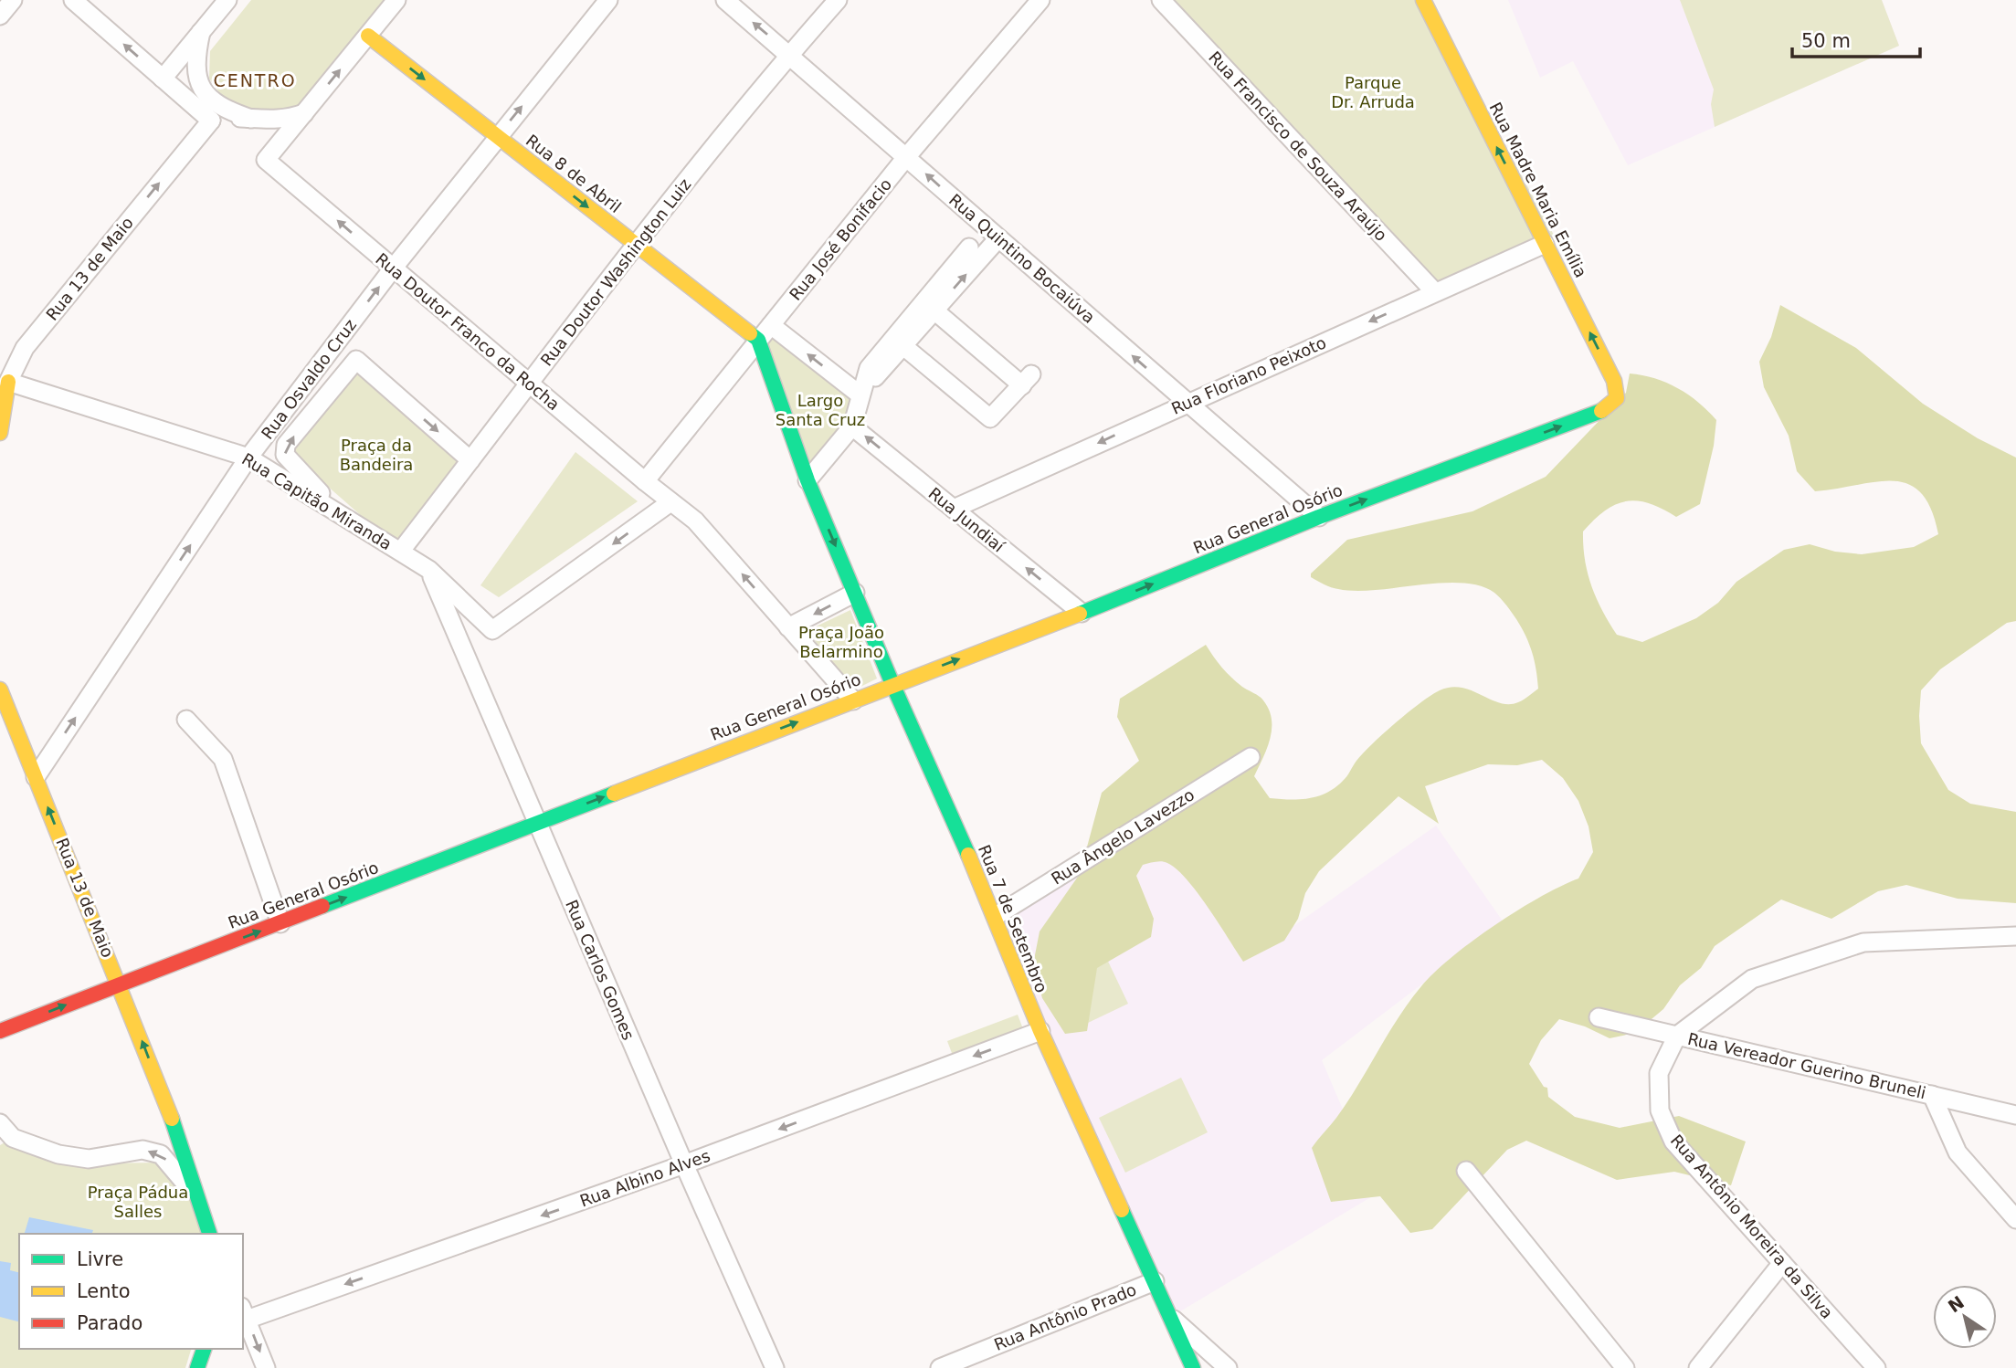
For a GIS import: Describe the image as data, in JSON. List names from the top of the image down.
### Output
{
  "streets": {
    "street": [
      "Rua Francisco de Souza Araújo",
      "Rua 8 de Abril",
      "Rua Madre Maria Emília",
      "Rua José Bonifacio",
      "Rua Quintino Bocaiúva",
      "Rua 13 de Maio",
      "Rua Doutor Washington Luiz",
      "Rua Doutor Franco da Rocha",
      "Rua Floriano Peixoto",
      "Rua Osvaldo Cruz",
      "Rua Capitão Miranda",
      "Rua General Osório",
      "Rua Jundiaí",
      "Rua Ângelo Lavezzo",
      "Rua 7 de Setembro",
      "Rua Carlos Gomes",
      "Rua Vereador Guerino Bruneli",
      "Rua Albino Alves",
      "Rua Antônio Moreira da Silva",
      "Rua Antônio Prado"
    ]
  },
  "crossings": [
    ["Rua Francisco de Souza Araújo", "Rua Floriano Peixoto"],
    ["Rua 8 de Abril", "Rua José Bonifacio"],
    ["Rua 8 de Abril", "Rua Doutor Washington Luiz"],
    ["Rua 8 de Abril", "Rua Osvaldo Cruz"],
    ["Rua Madre Maria Emília", "Rua Floriano Peixoto"],
    ["Rua Madre Maria Emília", "Rua General Osório"],
    ["Rua José Bonifacio", "Rua Quintino Bocaiúva"],
    ["Rua José Bonifacio", "Rua Doutor Franco da Rocha"],
    ["Rua Quintino Bocaiúva", "Rua Doutor Washington Luiz"],
    ["Rua Quintino Bocaiúva", "Rua Floriano Peixoto"],
    ["Rua Quintino Bocaiúva", "Rua General Osório"],
    ["Rua 13 de Maio", "Rua Osvaldo Cruz"],
    ["Rua 13 de Maio", "Rua Capitão Miranda"],
    ["Rua 13 de Maio", "Rua General Osório"],
    ["Rua Doutor Washington Luiz", "Rua Doutor Franco da Rocha"],
    ["Rua Doutor Washington Luiz", "Rua Capitão Miranda"],
    ["Rua Doutor Franco da Rocha", "Rua Osvaldo Cruz"],
    ["Rua Doutor Franco da Rocha", "Rua Capitão Miranda"],
    ["Rua Floriano Peixoto", "Rua Jundiaí"],
    ["Rua Osvaldo Cruz", "Rua Capitão Miranda"],
    ["Rua Capitão Miranda", "Rua Carlos Gomes"],
    ["Rua General Osório", "Rua Jundiaí"],
    ["Rua General Osório", "Rua 7 de Setembro"],
    ["Rua General Osório", "Rua Carlos Gomes"],
    ["Rua Ângelo Lavezzo", "Rua 7 de Setembro"],
    ["Rua 7 de Setembro", "Rua Albino Alves"],
    ["Rua 7 de Setembro", "Rua Antônio Prado"],
    ["Rua Carlos Gomes", "Rua Albino Alves"],
    ["Rua Vereador Guerino Bruneli", "Rua Antônio Moreira da Silva"]
  ],
  "one_way": [
    "Rua 8 de Abril",
    "Rua Madre Maria Emília",
    "Rua Quintino Bocaiúva",
    "Rua 13 de Maio",
    "Rua Floriano Peixoto",
    "Rua Osvaldo Cruz",
    "Rua General Osório",
    "Rua Jundiaí",
    "Rua Albino Alves"
  ],
  "districts": ["CENTRO"],
  "parks": [
    "Parque Dr. Arruda",
    "Largo Santa Cruz",
    "Praça da Bandeira",
    "Praça João Belarmino",
    "Praça Pádua Salles"
  ],
  "legend": ["Livre", "Lento", "Parado"],
  "scale_bar": "50 m",
  "north": "top left"
}
